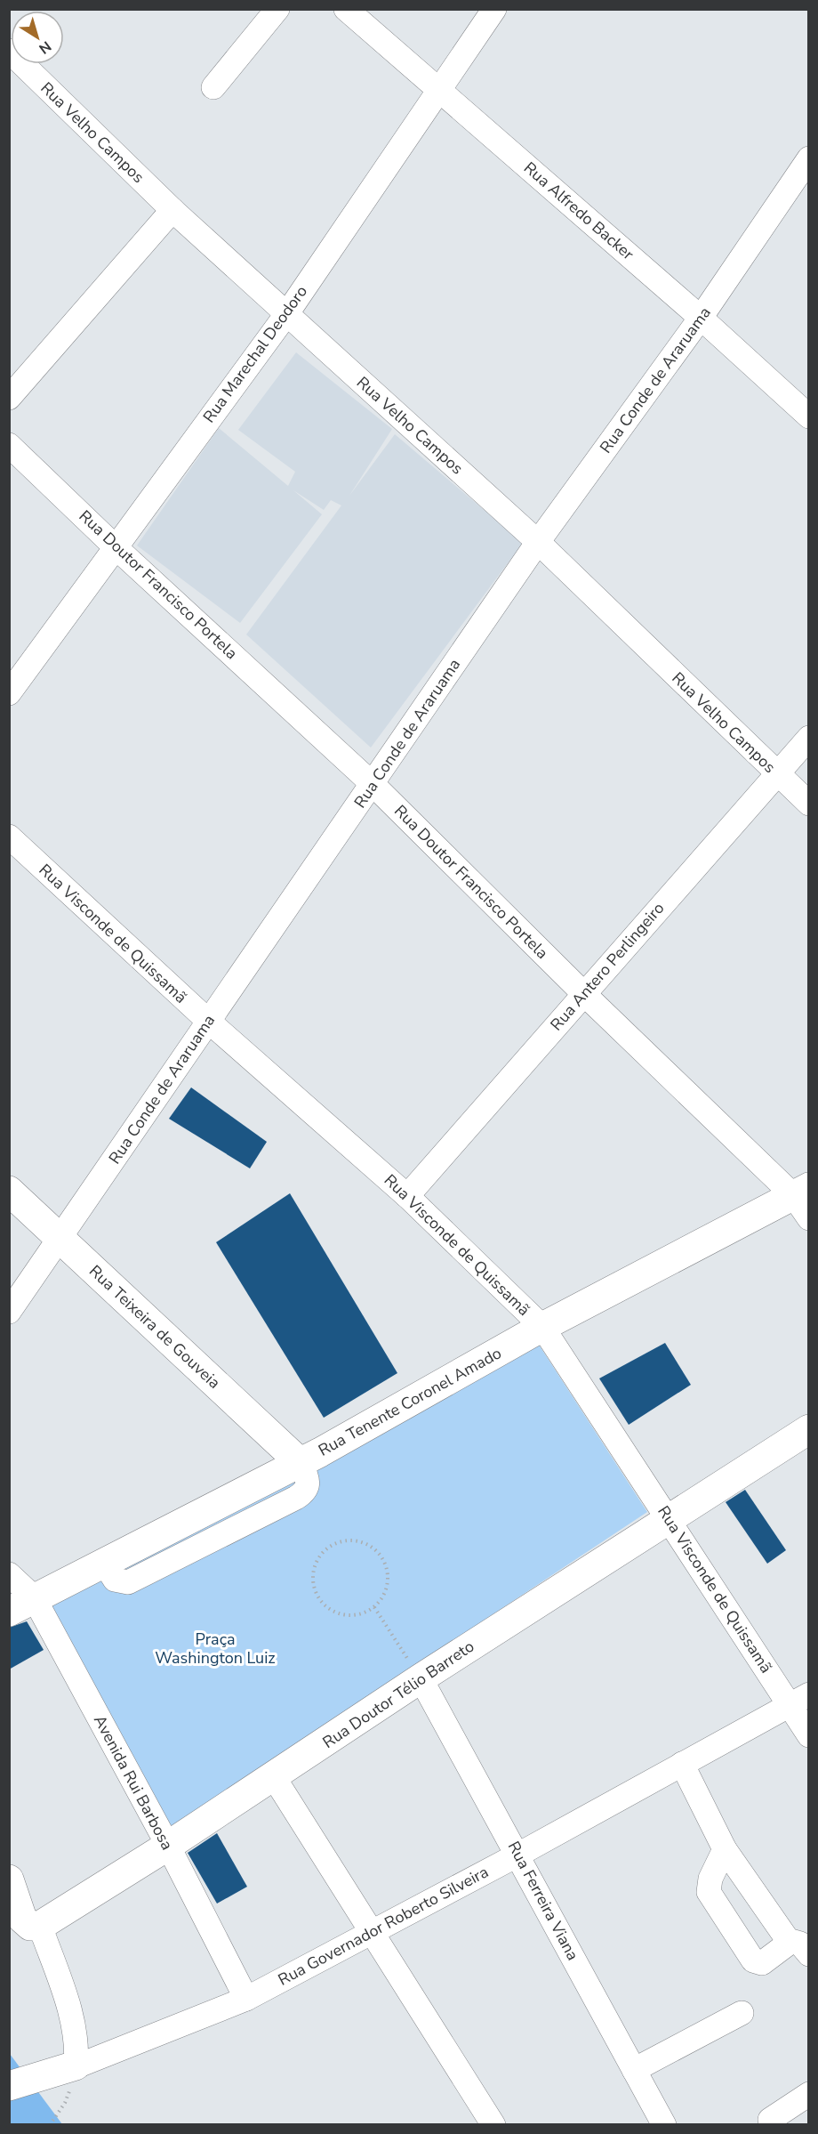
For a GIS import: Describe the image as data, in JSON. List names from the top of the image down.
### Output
{
  "streets": {
    "main road": ["Rua Teixeira de Gouveia", "Rua Tenente Coronel Amado", "Rua Doutor Télio Barreto"],
    "street": [
      "Rua Velho Campos",
      "Rua Alfredo Backer",
      "Rua Marechal Deodoro",
      "Rua Conde de Araruama",
      "Rua Doutor Francisco Portela",
      "Rua Visconde de Quissamã",
      "Rua Antero Perlingeiro",
      "Avenida Rui Barbosa",
      "Rua Ferreira Viana",
      "Rua Governador Roberto Silveira"
    ]
  },
  "crossings": [
    ["Rua Velho Campos", "Rua Marechal Deodoro"],
    ["Rua Velho Campos", "Rua Conde de Araruama"],
    ["Rua Velho Campos", "Rua Antero Perlingeiro"],
    ["Rua Alfredo Backer", "Rua Marechal Deodoro"],
    ["Rua Alfredo Backer", "Rua Conde de Araruama"],
    ["Rua Marechal Deodoro", "Rua Doutor Francisco Portela"],
    ["Rua Conde de Araruama", "Rua Doutor Francisco Portela"],
    ["Rua Conde de Araruama", "Rua Visconde de Quissamã"],
    ["Rua Conde de Araruama", "Rua Teixeira de Gouveia"],
    ["Rua Doutor Francisco Portela", "Rua Antero Perlingeiro"],
    ["Rua Doutor Francisco Portela", "Rua Tenente Coronel Amado"],
    ["Rua Visconde de Quissamã", "Rua Antero Perlingeiro"],
    ["Rua Visconde de Quissamã", "Rua Tenente Coronel Amado"],
    ["Rua Visconde de Quissamã", "Rua Doutor Télio Barreto"],
    ["Rua Visconde de Quissamã", "Rua Governador Roberto Silveira"],
    ["Rua Teixeira de Gouveia", "Rua Tenente Coronel Amado"],
    ["Rua Tenente Coronel Amado", "Avenida Rui Barbosa"],
    ["Rua Doutor Télio Barreto", "Avenida Rui Barbosa"],
    ["Rua Doutor Télio Barreto", "Rua Ferreira Viana"],
    ["Avenida Rui Barbosa", "Rua Governador Roberto Silveira"],
    ["Rua Ferreira Viana", "Rua Governador Roberto Silveira"]
  ],
  "parks": ["Praça Washington Luiz"],
  "north": "bottom right"
}
